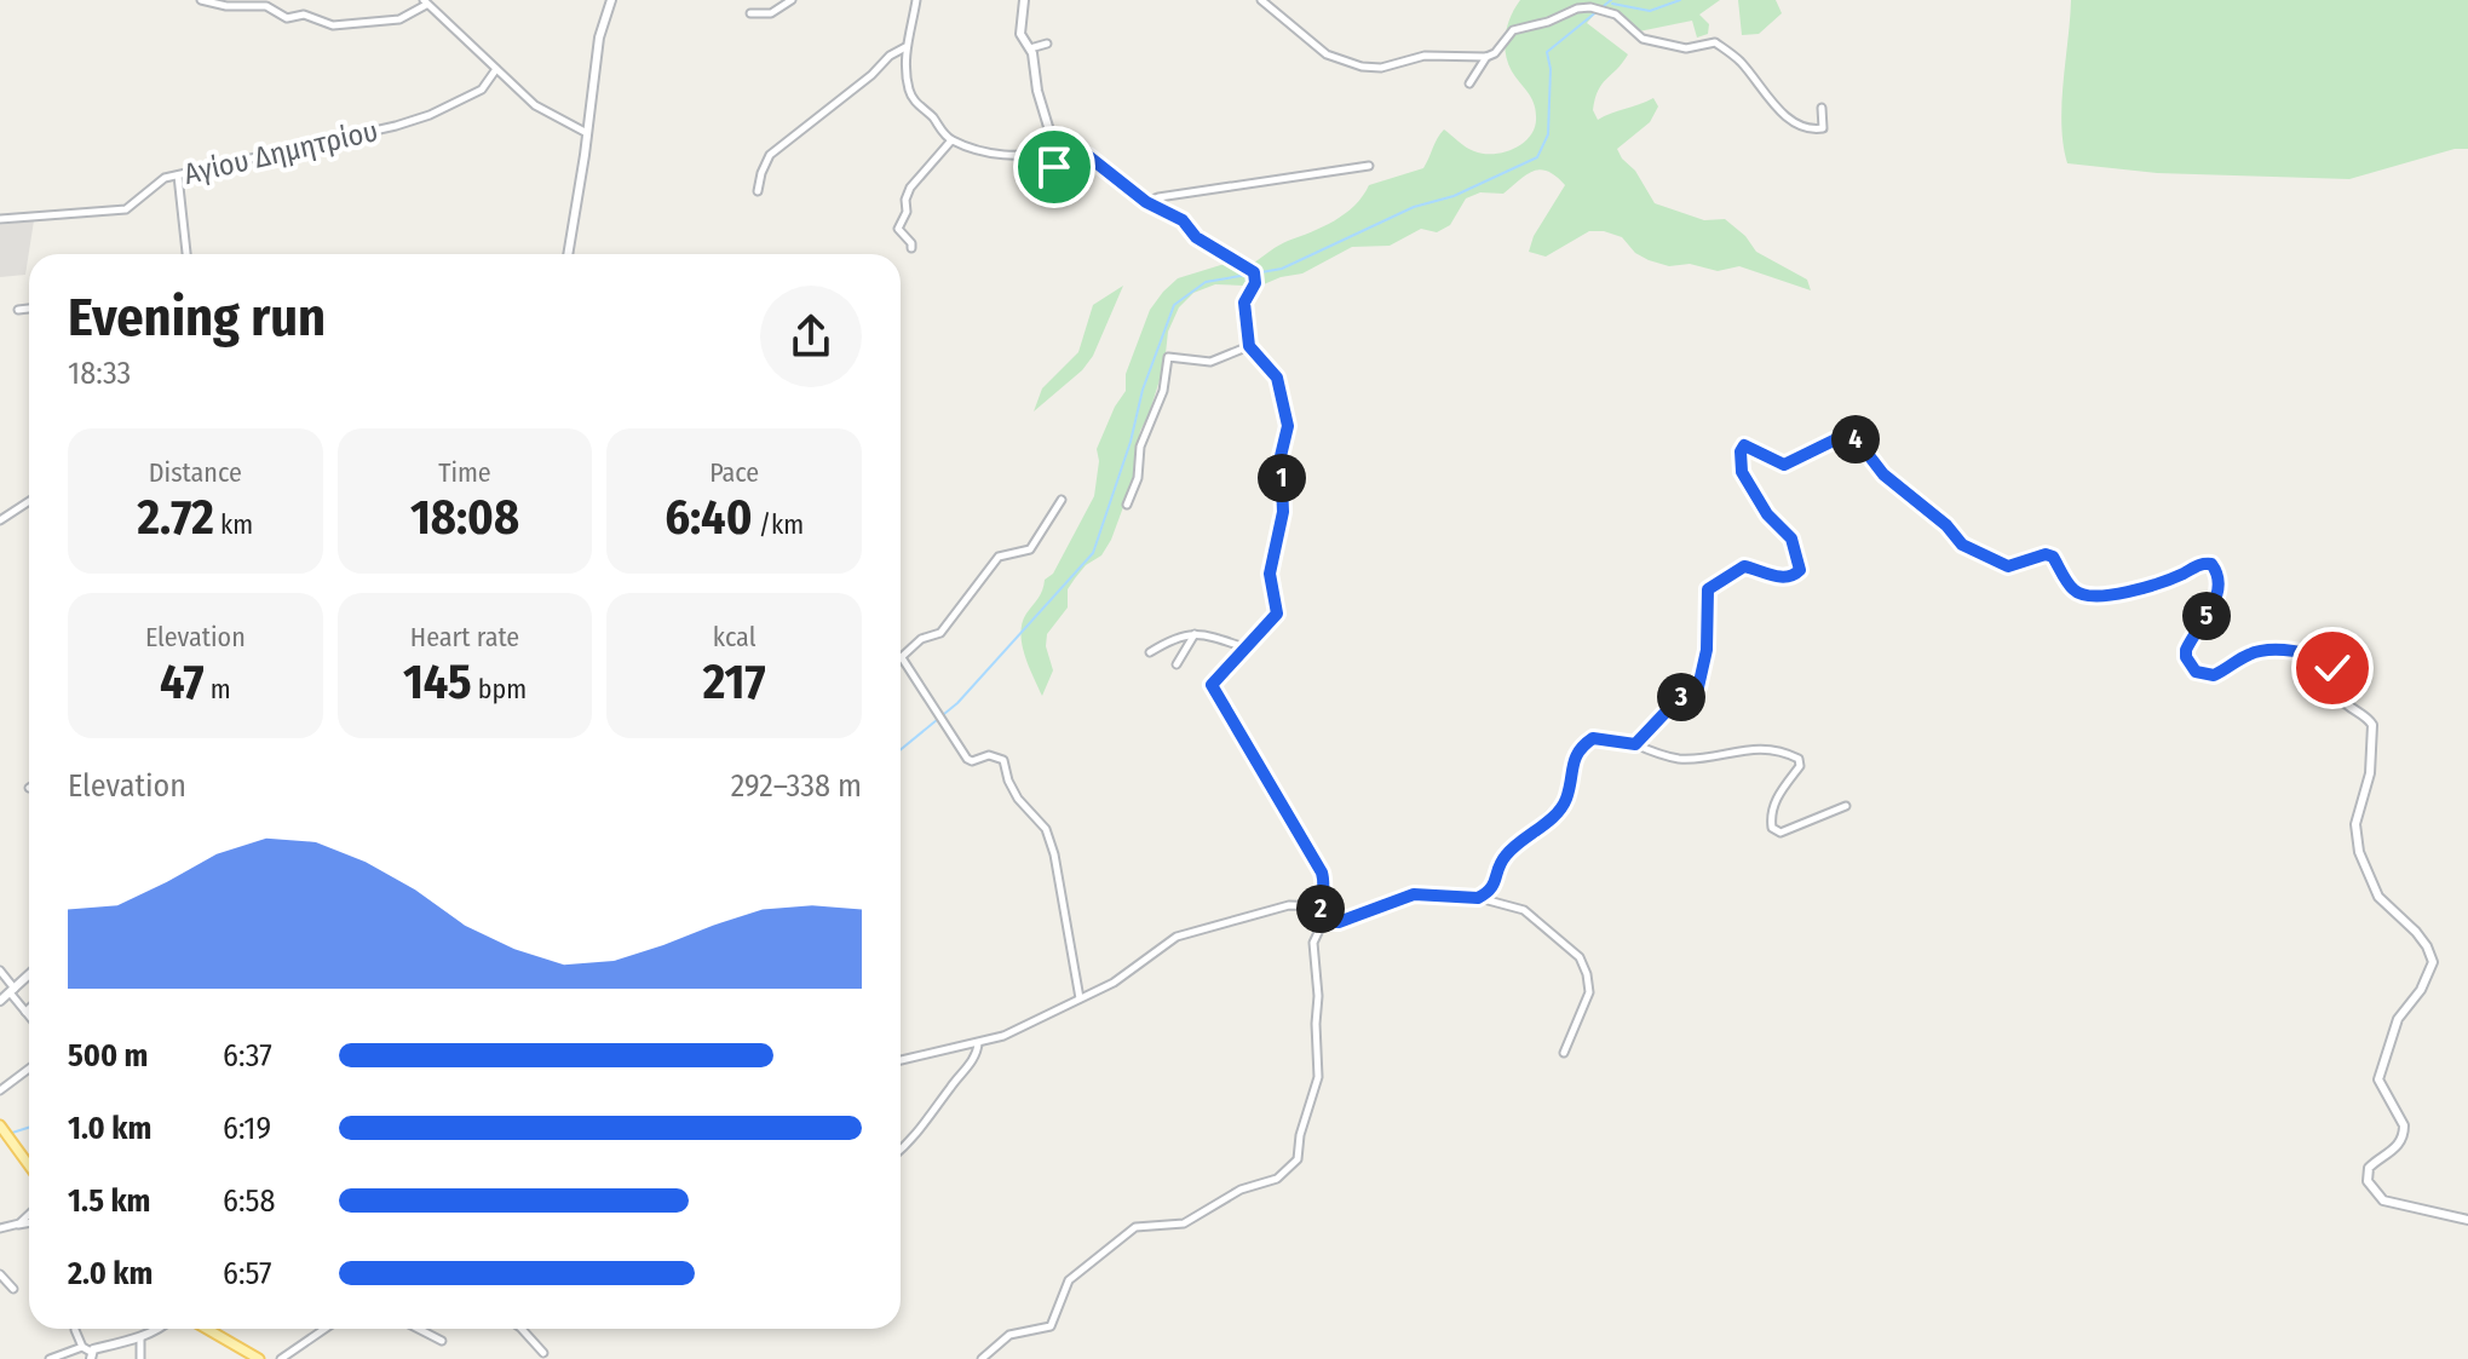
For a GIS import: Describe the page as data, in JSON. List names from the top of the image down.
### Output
{
  "streets": {
    "street": ["Αγίου Δημητρίου"]
  },
  "page": {
    "heading": ["Evening run", "18:33"],
    "pins": [
      "4",
      "1",
      "5",
      "3",
      "2"
    ],
    "stats": [
      ["Distance", "2.72 km"],
      ["Time", "18:08"],
      ["Pace", "6:40 /km"],
      ["Elevation", "47 m"],
      ["Heart rate", "145 bpm"],
      ["kcal", "217"]
    ],
    "chart": ["Elevation", "292–338 m"],
    "list": [
      {
        "name": "500 m",
        "note": "6:37"
      },
      {
        "name": "1.0 km",
        "note": "6:19"
      },
      {
        "name": "1.5 km",
        "note": "6:58"
      },
      {
        "name": "2.0 km",
        "note": "6:57"
      }
    ]
  }
}
